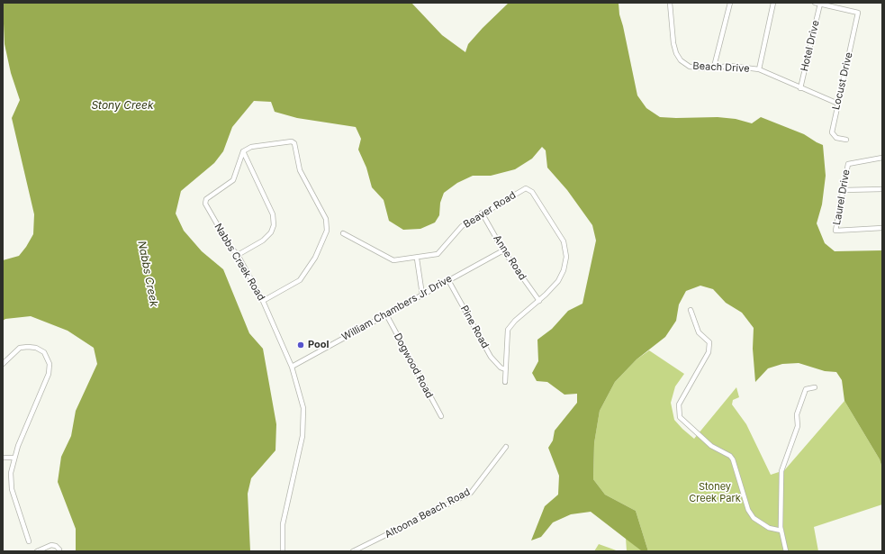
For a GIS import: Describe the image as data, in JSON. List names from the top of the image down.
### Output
{
  "streets": {
    "street": [
      "Hotel Drive",
      "Beach Drive",
      "Locust Drive",
      "Laurel Drive",
      "Beaver Road",
      "Anne Road",
      "Nabbs Creek Road",
      "William Chambers Jr Drive",
      "Pine Road",
      "Dogwood Road",
      "Altoona Beach Road"
    ]
  },
  "crossings": [
    ["Hotel Drive", "Beach Drive"],
    ["Hotel Drive", "Locust Drive"],
    ["Beach Drive", "Locust Drive"],
    ["Beaver Road", "Anne Road"],
    ["Anne Road", "William Chambers Jr Drive"],
    ["Nabbs Creek Road", "William Chambers Jr Drive"],
    ["William Chambers Jr Drive", "Pine Road"],
    ["William Chambers Jr Drive", "Dogwood Road"]
  ],
  "water": ["Stony Creek", "Nabbs Creek"],
  "parks": ["Stoney Creek Park"],
  "places": ["Pool"]
}
